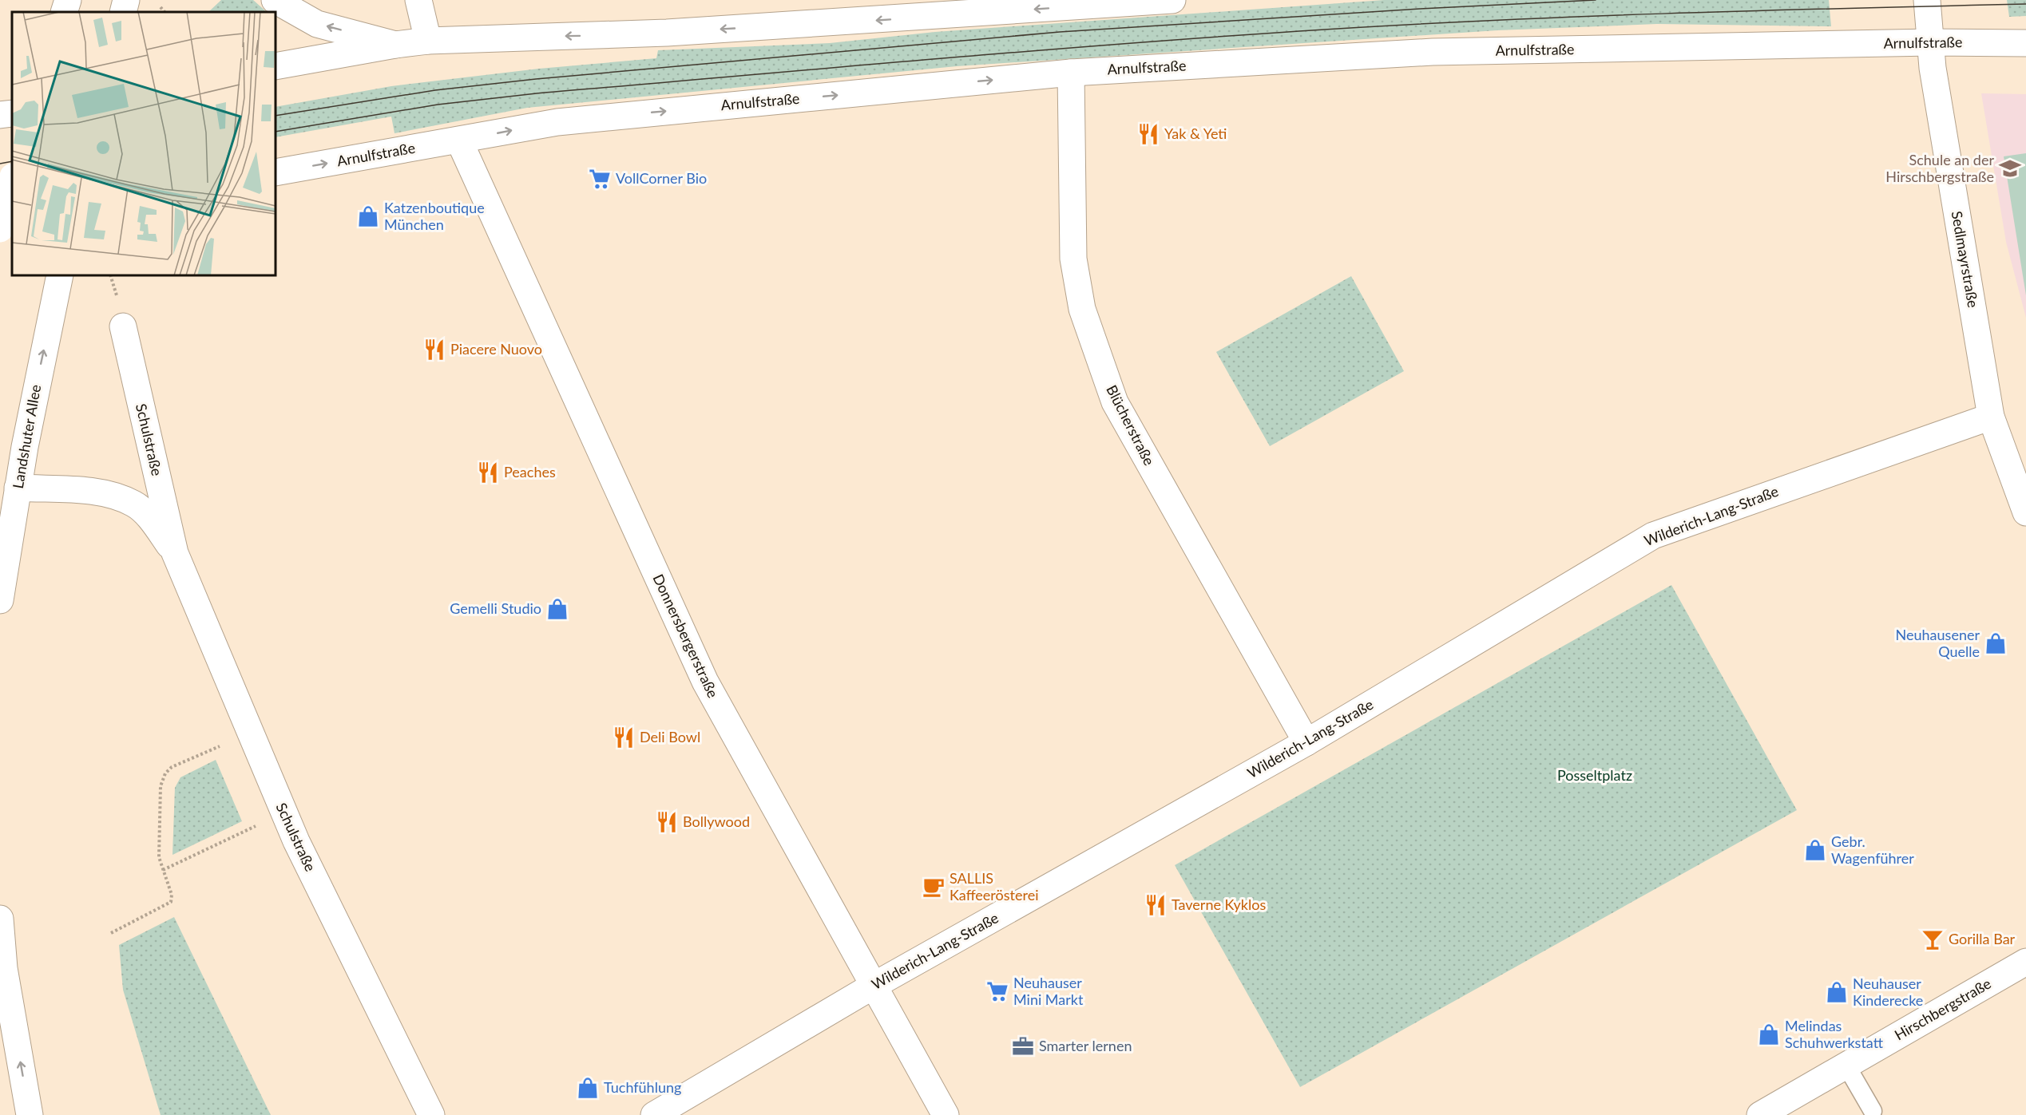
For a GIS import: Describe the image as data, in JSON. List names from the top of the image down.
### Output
{
  "streets": {
    "main road": [
      "Arnulfstraße",
      "Sedlmayrstraße",
      "Blücherstraße",
      "Landshuter Allee",
      "Schulstraße",
      "Wilderich-Lang-Straße",
      "Donnersbergerstraße",
      "Hirschbergstraße"
    ]
  },
  "crossings": [
    ["Arnulfstraße", "Sedlmayrstraße"],
    ["Arnulfstraße", "Blücherstraße"],
    ["Arnulfstraße", "Donnersbergerstraße"],
    ["Sedlmayrstraße", "Wilderich-Lang-Straße"],
    ["Blücherstraße", "Wilderich-Lang-Straße"],
    ["Landshuter Allee", "Schulstraße"],
    ["Wilderich-Lang-Straße", "Donnersbergerstraße"]
  ],
  "one_way": ["Landshuter Allee"],
  "parks": ["Posseltplatz"],
  "places": {
    "restaurant": [
      "Yak & Yeti",
      "Piacere Nuovo",
      "Peaches",
      "Deli Bowl",
      "Bollywood",
      "Taverne Kyklos"
    ],
    "school or university": ["Schule an der Hirschbergstraße"],
    "supermarket": ["VollCorner Bio", "Neuhauser Mini Markt"],
    "shop": [
      "Katzenboutique München",
      "Gemelli Studio",
      "Neuhausener Quelle",
      "Gebr. Wagenführer",
      "Neuhauser Kinderecke",
      "Melindas Schuhwerkstatt",
      "Tuchfühlung"
    ],
    "cafe": ["SALLIS Kaffeerösterei"],
    "bar": ["Gorilla Bar"],
    "office": ["Smarter lernen"]
  }
}
